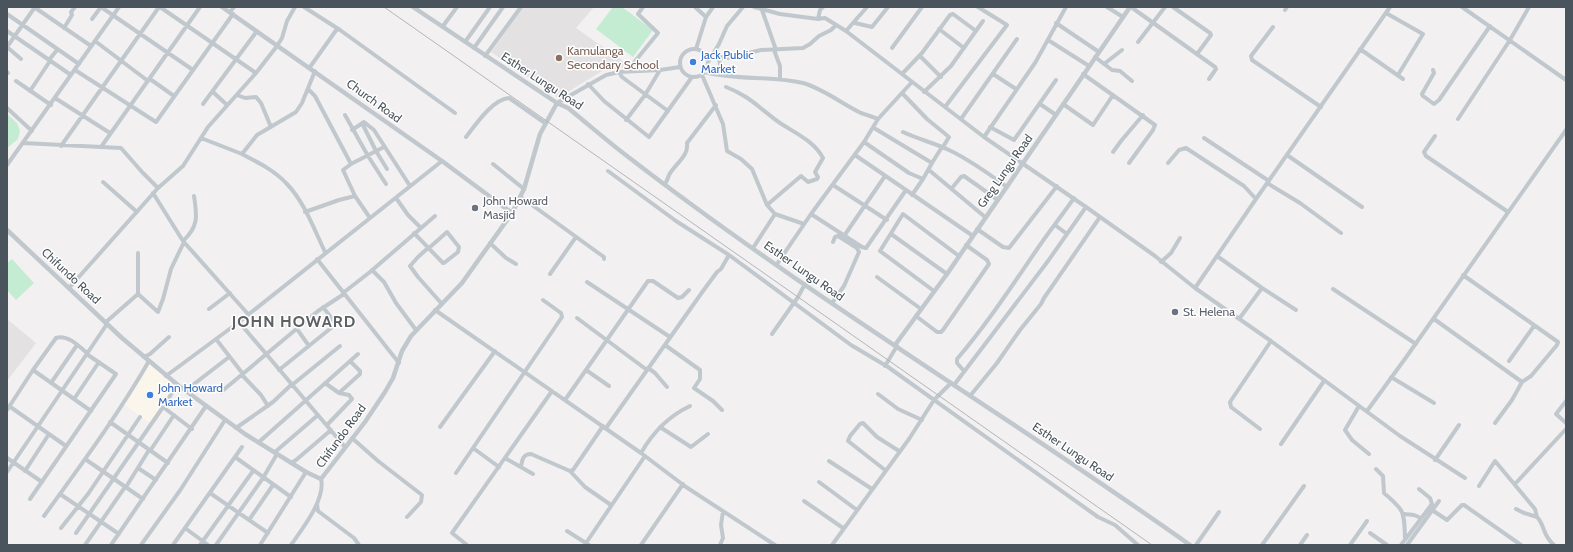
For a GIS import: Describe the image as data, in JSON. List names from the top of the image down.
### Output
{
  "streets": {
    "street": [
      "Esther Lungu Road",
      "Church Road",
      "Greg Lungu Road",
      "Chifundo Road"
    ]
  },
  "crossings": [
    ["Esther Lungu Road", "Greg Lungu Road"],
    ["Esther Lungu Road", "Chifundo Road"],
    ["Church Road", "Chifundo Road"]
  ],
  "districts": ["JOHN HOWARD"],
  "places": [
    "Kamulanga Secondary School",
    "Jack Public Market",
    "John Howard Masjid",
    "St. Helena",
    "John Howard Market"
  ]
}
